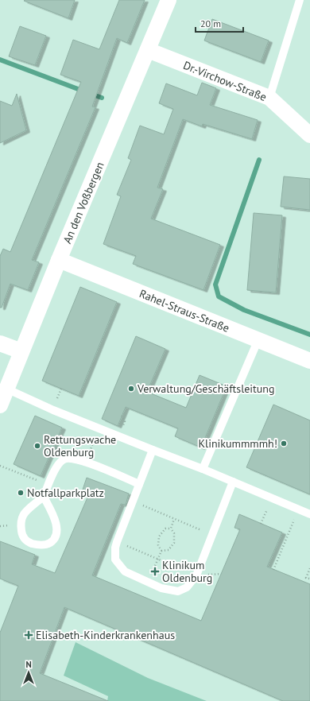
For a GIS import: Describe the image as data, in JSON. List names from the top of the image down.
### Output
{
  "streets": {
    "street": ["Dr.-Virchow-Straße", "An den Voßbergen", "Rahel-Straus-Straße"]
  },
  "crossings": [
    ["Dr.-Virchow-Straße", "An den Voßbergen"],
    ["An den Voßbergen", "Rahel-Straus-Straße"]
  ],
  "places": {
    "other": [
      "Verwaltung/Geschäftsleitung",
      "Klinikummmmh!",
      "Rettungswache Oldenburg",
      "Notfallparkplatz"
    ],
    "health": ["Klinikum Oldenburg", "Elisabeth-Kinderkrankenhaus"]
  },
  "scale_bar": "20 m",
  "north": "top"
}
